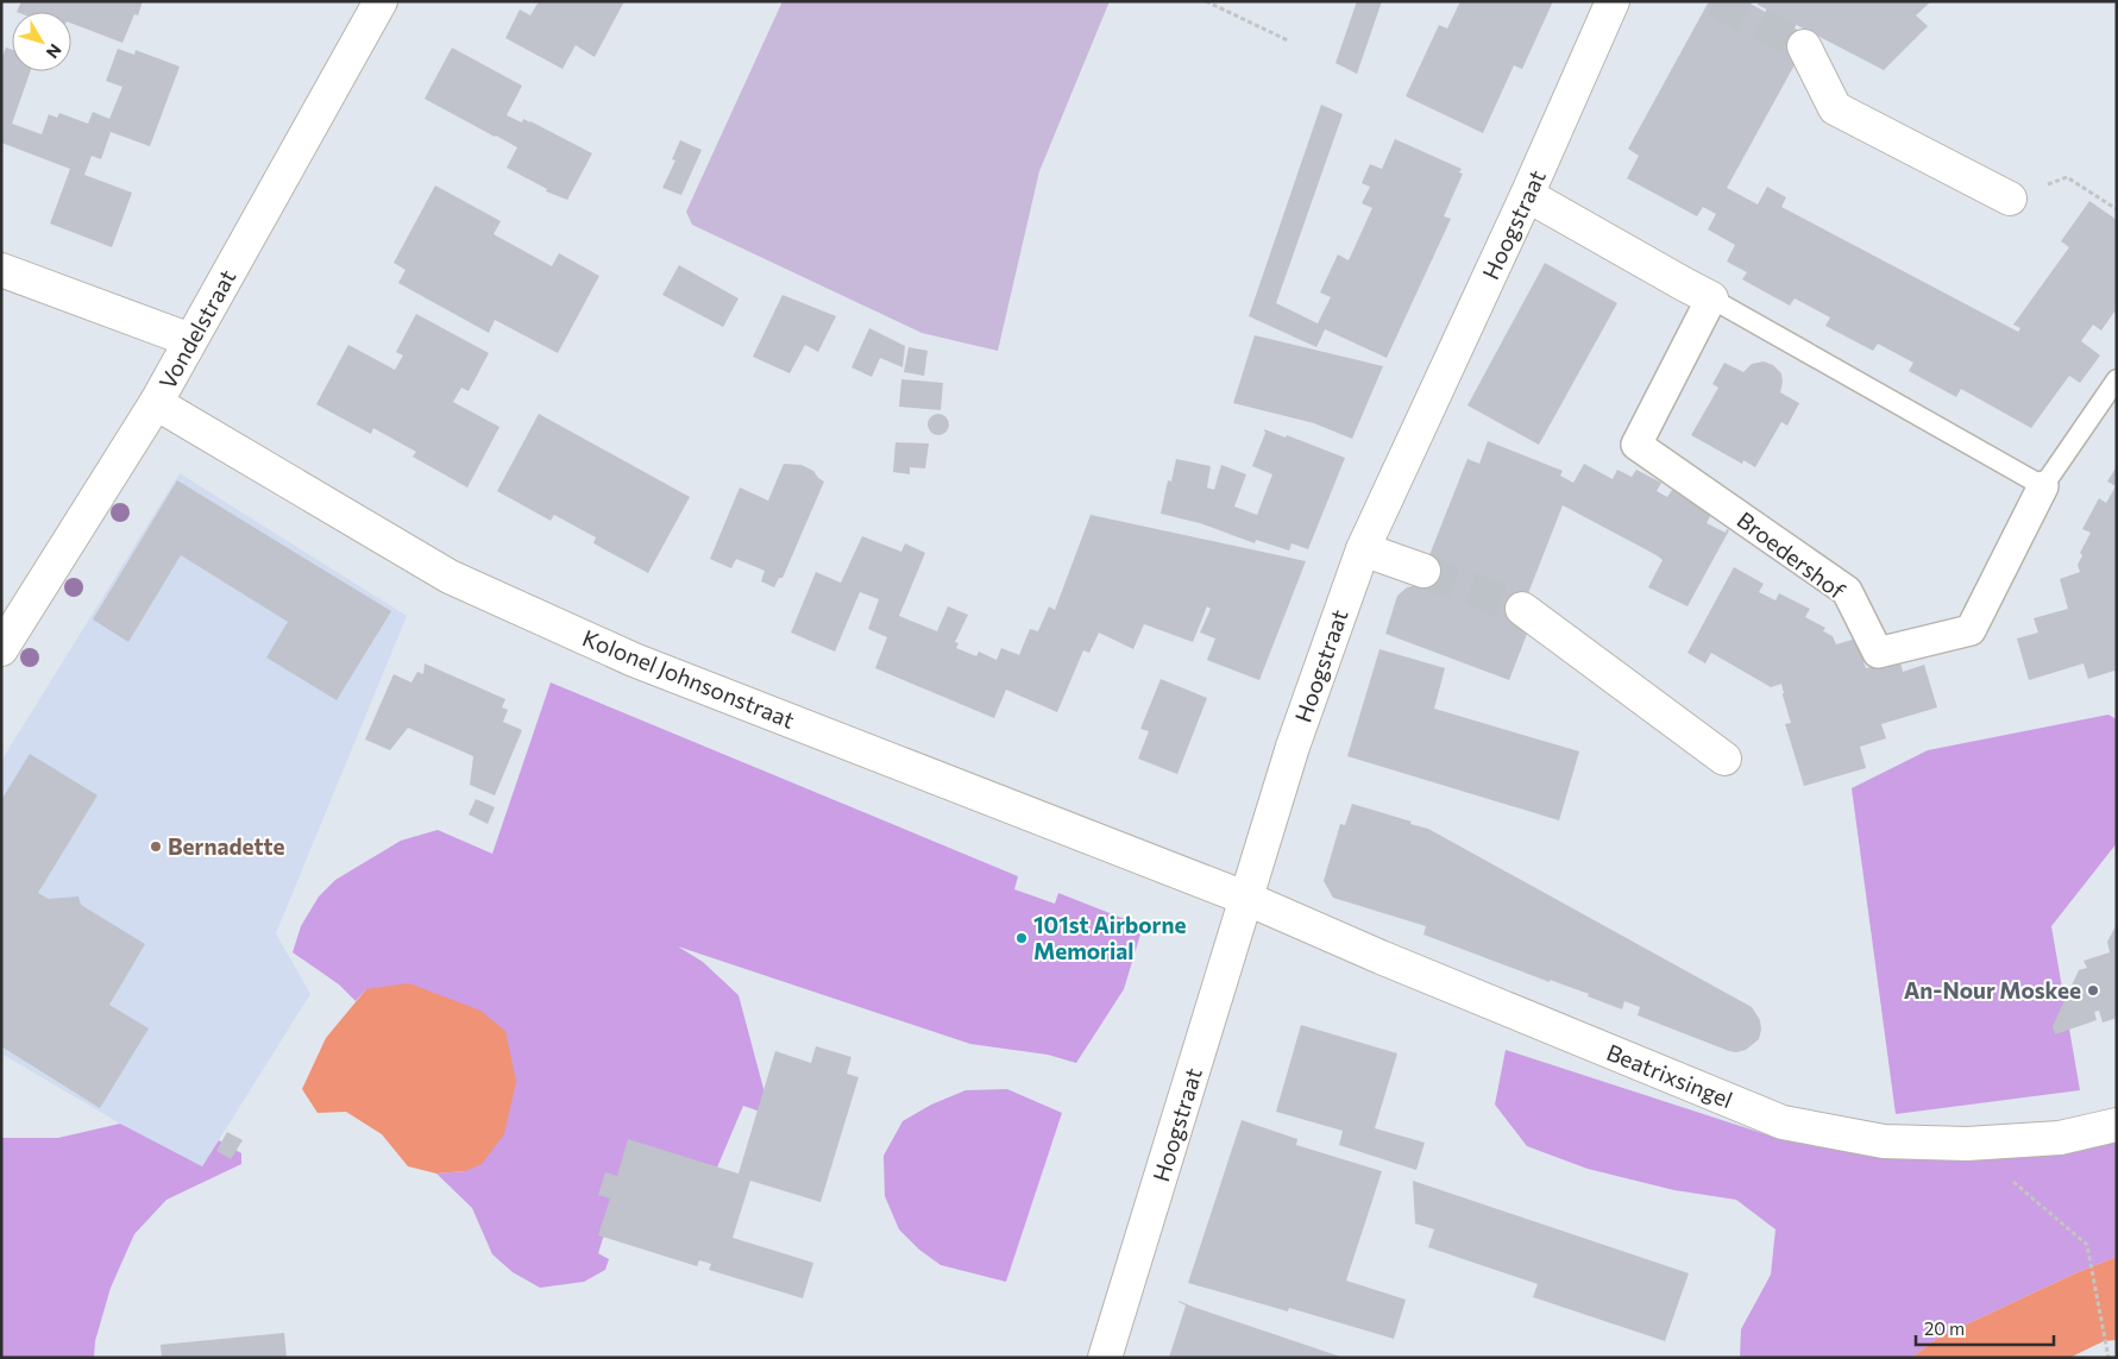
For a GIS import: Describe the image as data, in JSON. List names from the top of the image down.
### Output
{
  "streets": {
    "street": [
      "Hoogstraat",
      "Vondelstraat",
      "Broedershof",
      "Kolonel Johnsonstraat",
      "Beatrixsingel"
    ]
  },
  "crossings": [
    ["Hoogstraat", "Kolonel Johnsonstraat"],
    ["Hoogstraat", "Beatrixsingel"],
    ["Vondelstraat", "Kolonel Johnsonstraat"],
    ["Kolonel Johnsonstraat", "Beatrixsingel"]
  ],
  "places": ["Bernadette", "101st Airborne Memorial", "An-Nour Moskee"],
  "scale_bar": "20 m",
  "north": "bottom right"
}
